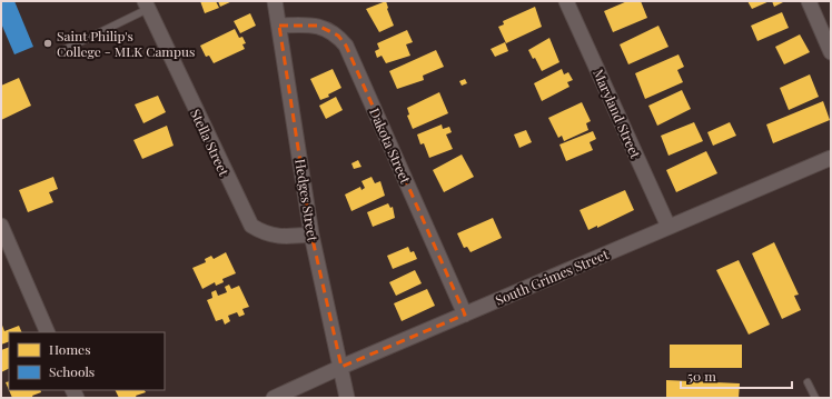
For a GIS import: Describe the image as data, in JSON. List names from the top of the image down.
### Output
{
  "streets": {
    "street": [
      "Maryland Street",
      "Stella Street",
      "Dakota Street",
      "Hedges Street",
      "South Grimes Street"
    ]
  },
  "crossings": [
    ["Maryland Street", "South Grimes Street"],
    ["Stella Street", "Hedges Street"],
    ["Dakota Street", "Hedges Street"],
    ["Dakota Street", "South Grimes Street"],
    ["Hedges Street", "South Grimes Street"]
  ],
  "places": ["Saint Philip's College - MLK Campus"],
  "legend": ["Homes", "Schools"],
  "scale_bar": "50 m"
}
